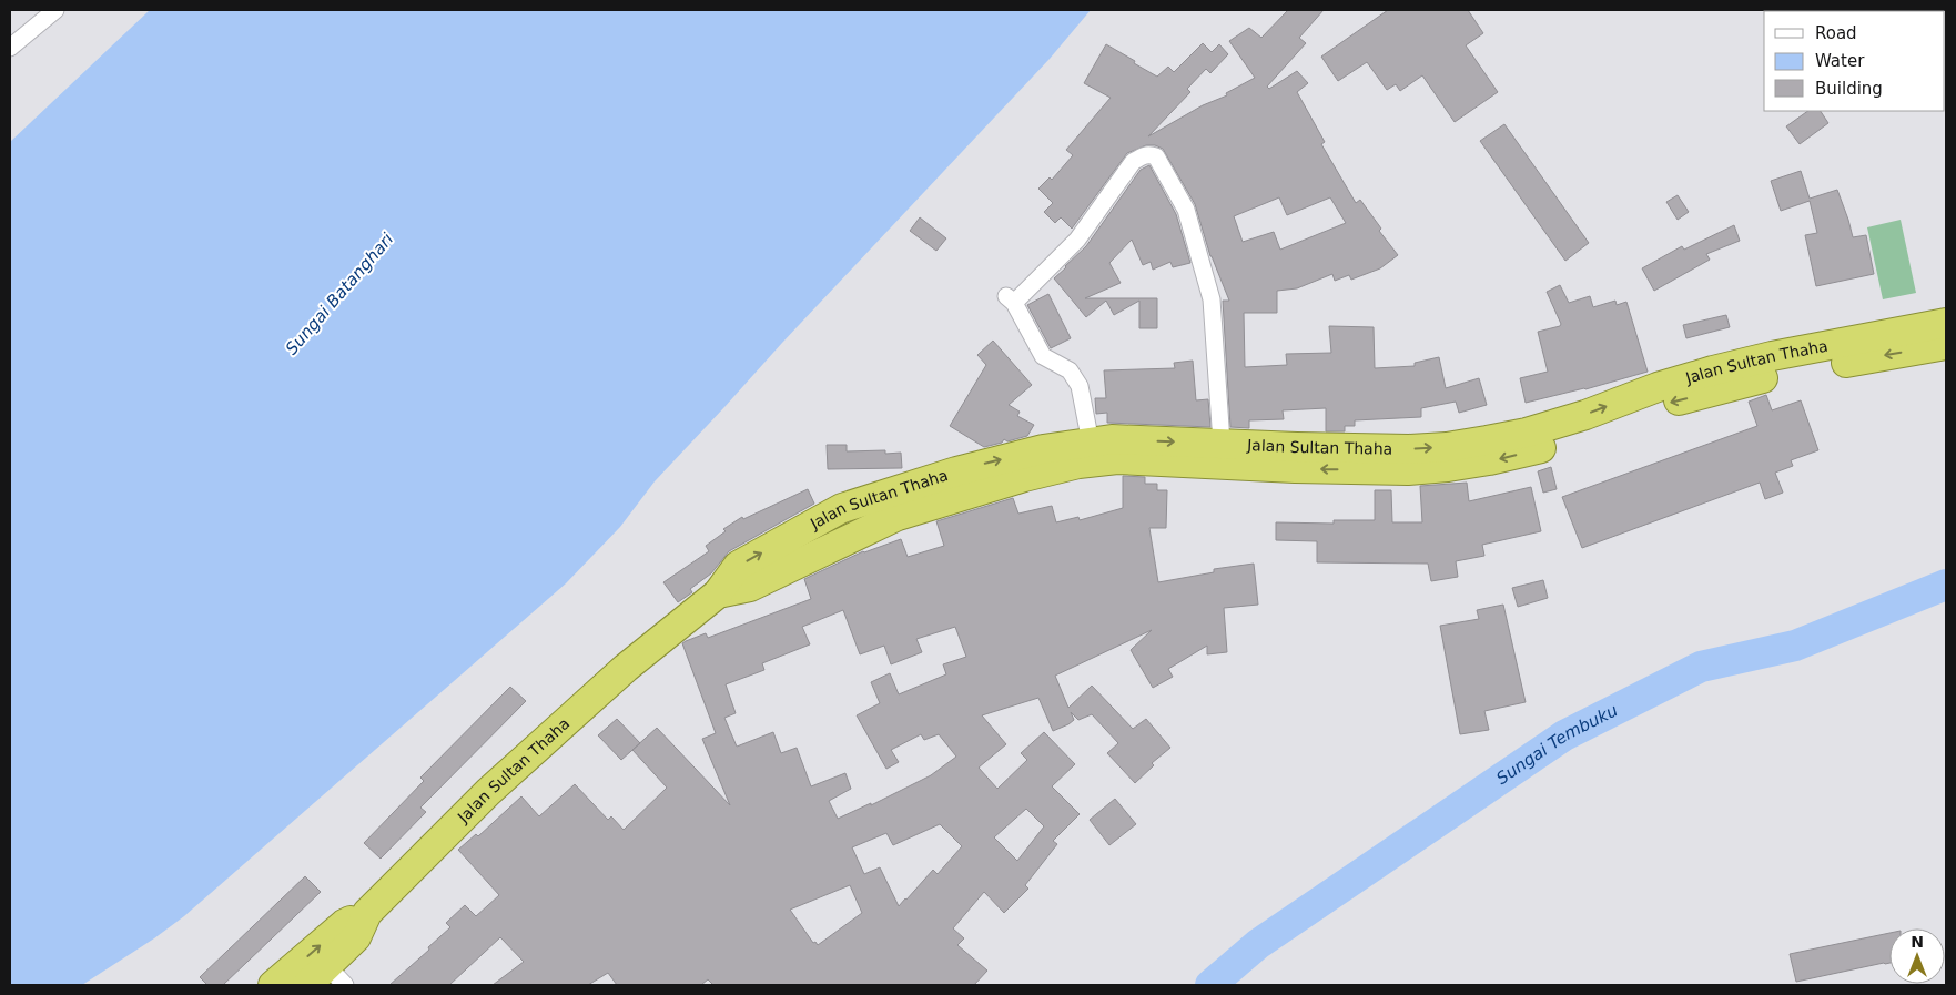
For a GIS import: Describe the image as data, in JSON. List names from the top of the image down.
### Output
{
  "streets": {
    "highway": ["Jalan Sultan Thaha"]
  },
  "water": ["Sungai Batanghari", "Sungai Tembuku"],
  "legend": ["Road", "Water", "Building"],
  "north": "top"
}
